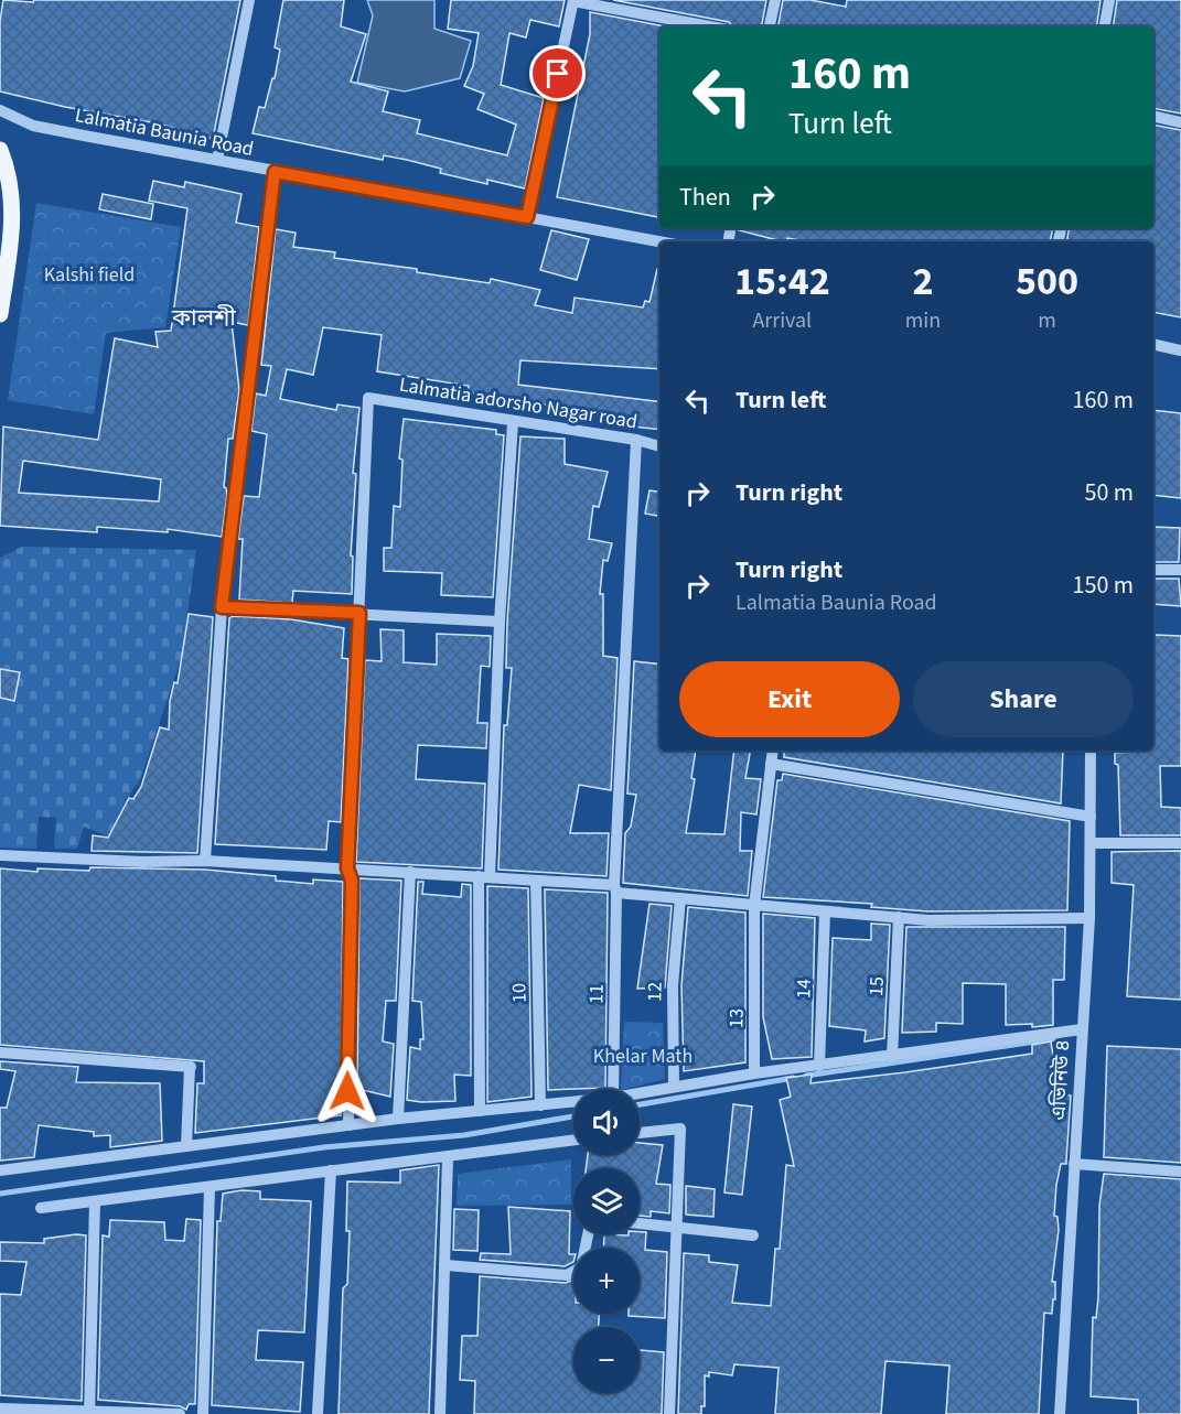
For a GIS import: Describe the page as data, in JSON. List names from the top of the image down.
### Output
{
  "streets": {
    "street": [
      "Lalmatia Baunia Road",
      "Lalmatia adorsho Nagar road",
      "15",
      "14",
      "12",
      "10",
      "11",
      "13",
      "এভিনিউ ৪"
    ]
  },
  "crossings": [
    ["Lalmatia adorsho Nagar road", "11"]
  ],
  "districts": ["কালশী"],
  "parks": ["Kalshi field", "Khelar Math"],
  "page": {
    "turn": ["160 m", "Turn left"],
    "then": "Then",
    "eta": [
      "15:42",
      "Arrival",
      "2",
      "min",
      "500",
      "m"
    ],
    "list": [
      {
        "name": "Turn left",
        "value": "160 m"
      },
      {
        "name": "Turn right",
        "value": "50 m"
      },
      {
        "name": "Turn right",
        "note": "Lalmatia Baunia Road",
        "value": "150 m"
      }
    ],
    "buttons": ["Exit", "Share"],
    "map_buttons": ["+", "−"]
  }
}
